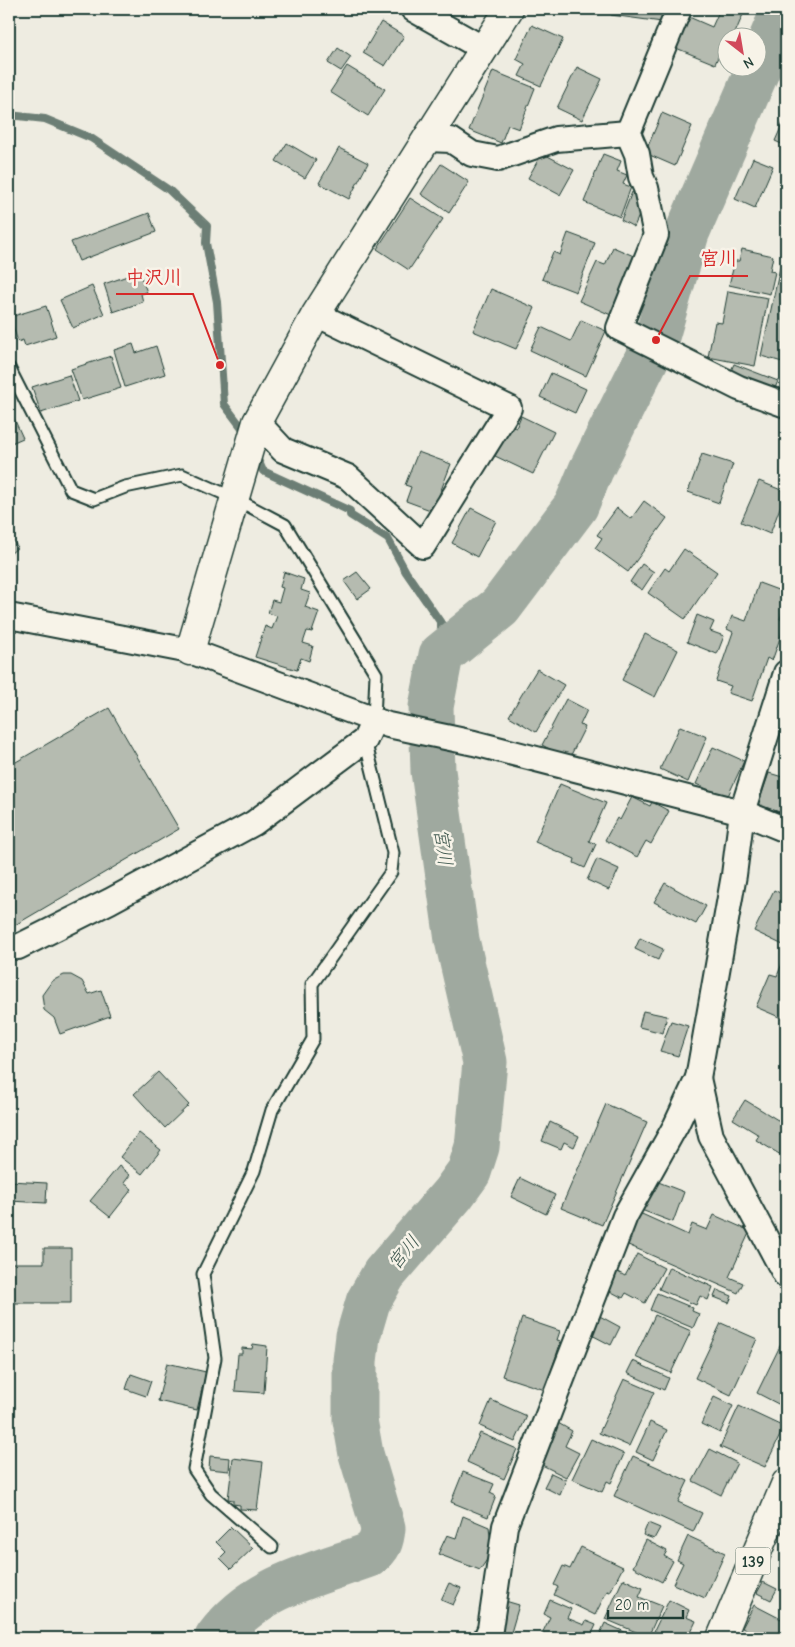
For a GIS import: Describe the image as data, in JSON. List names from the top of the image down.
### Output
{
  "streets": {
    "main road": ["139"]
  },
  "water": ["宮川"],
  "places": ["宮川", "中沢川"],
  "scale_bar": "20 m",
  "north": "bottom right"
}
